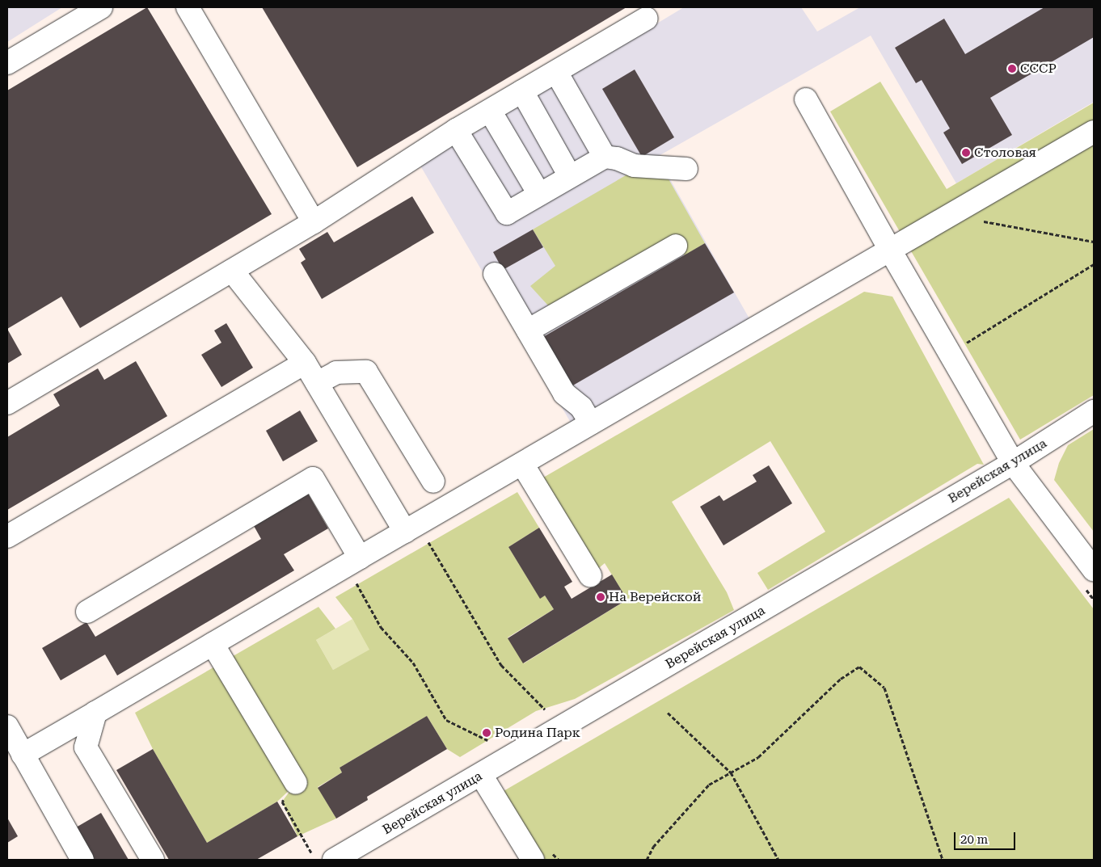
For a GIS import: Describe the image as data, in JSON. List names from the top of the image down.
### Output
{
  "streets": {
    "street": ["Верейская улица"]
  },
  "places": [
    "СССР",
    "Столовая",
    "На Верейской",
    "Родина Парк"
  ],
  "scale_bar": "20 m"
}
